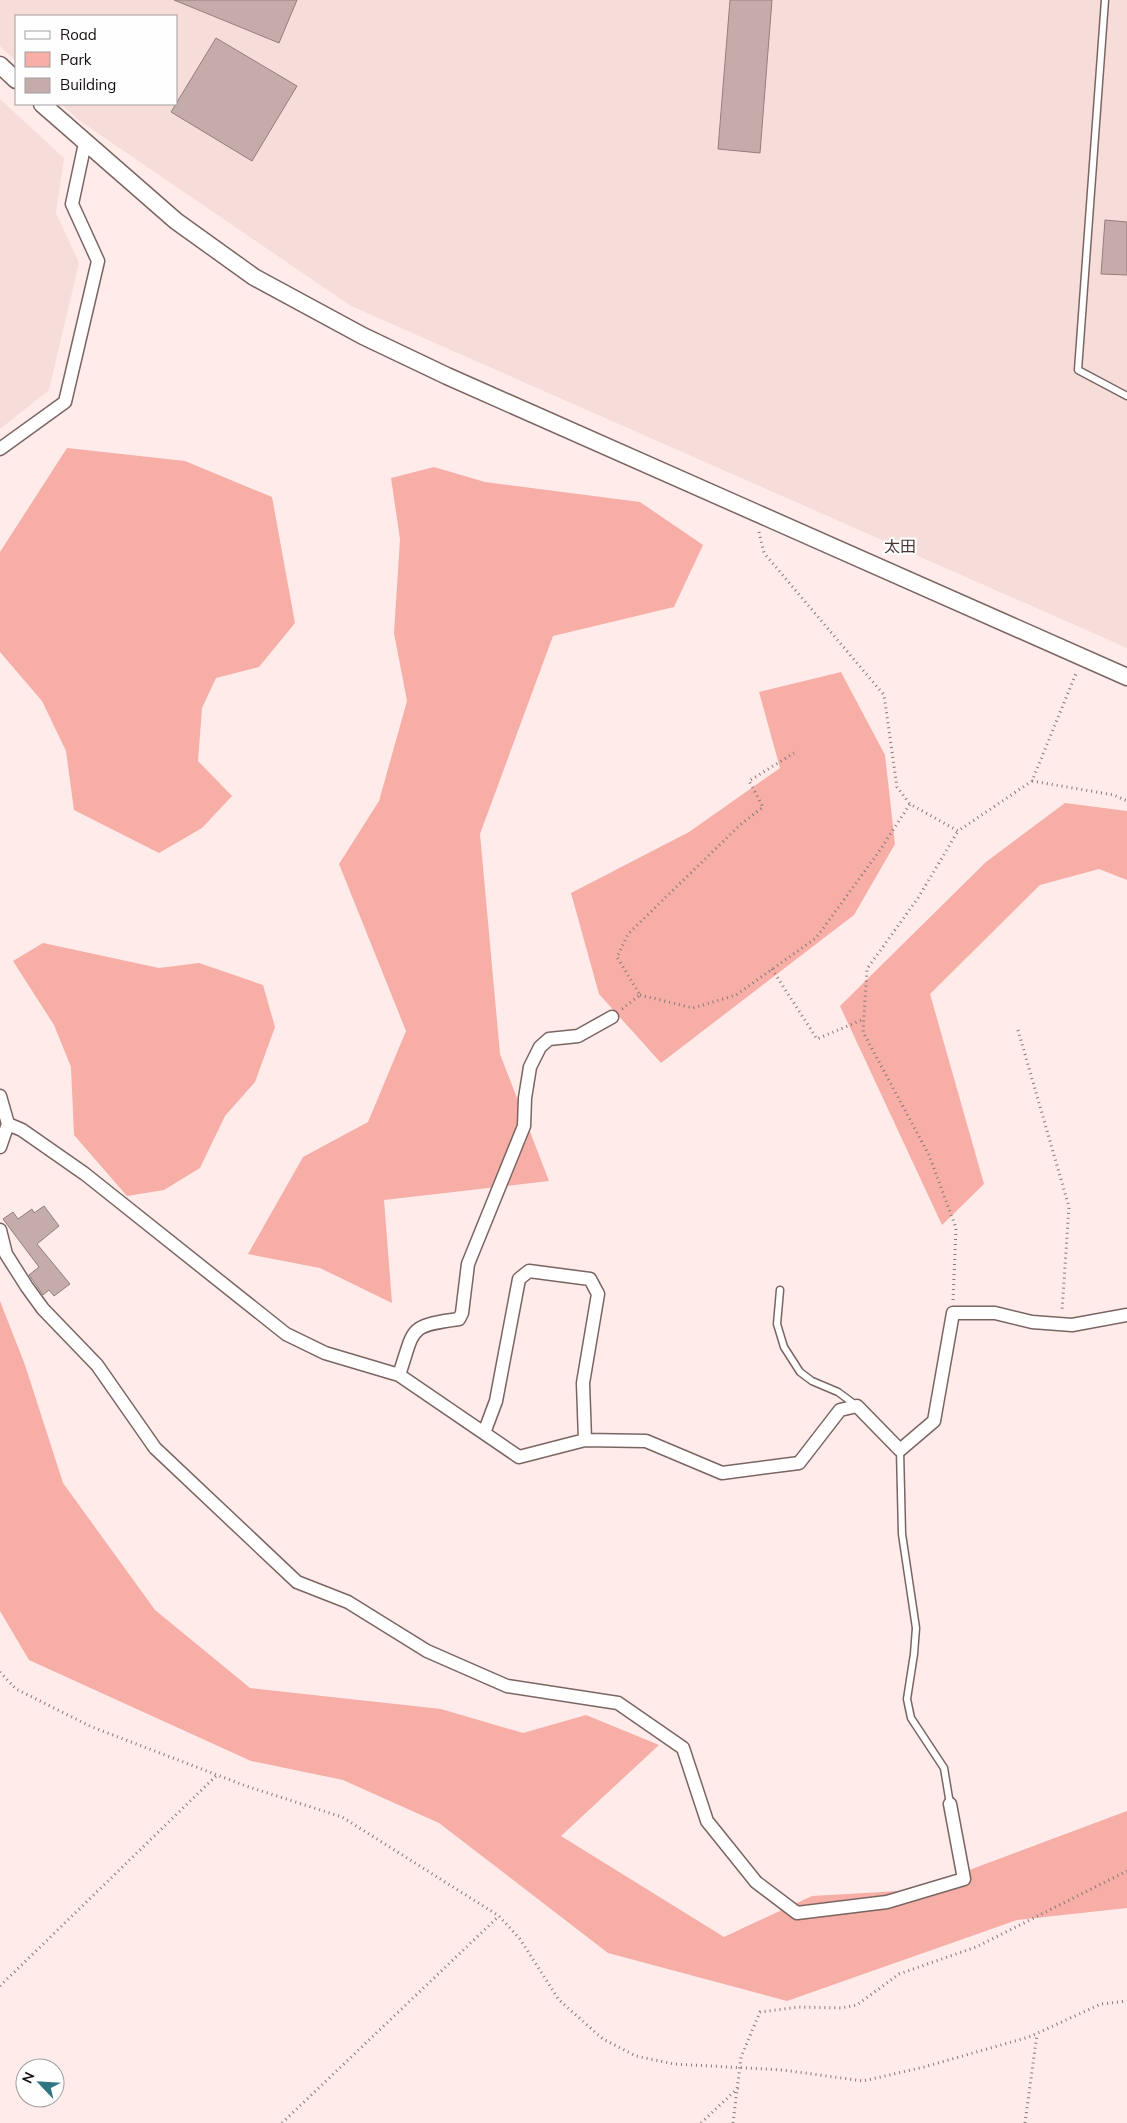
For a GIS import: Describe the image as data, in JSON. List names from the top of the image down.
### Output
{
  "districts": ["太田"],
  "legend": ["Road", "Park", "Building"],
  "north": "top left"
}
